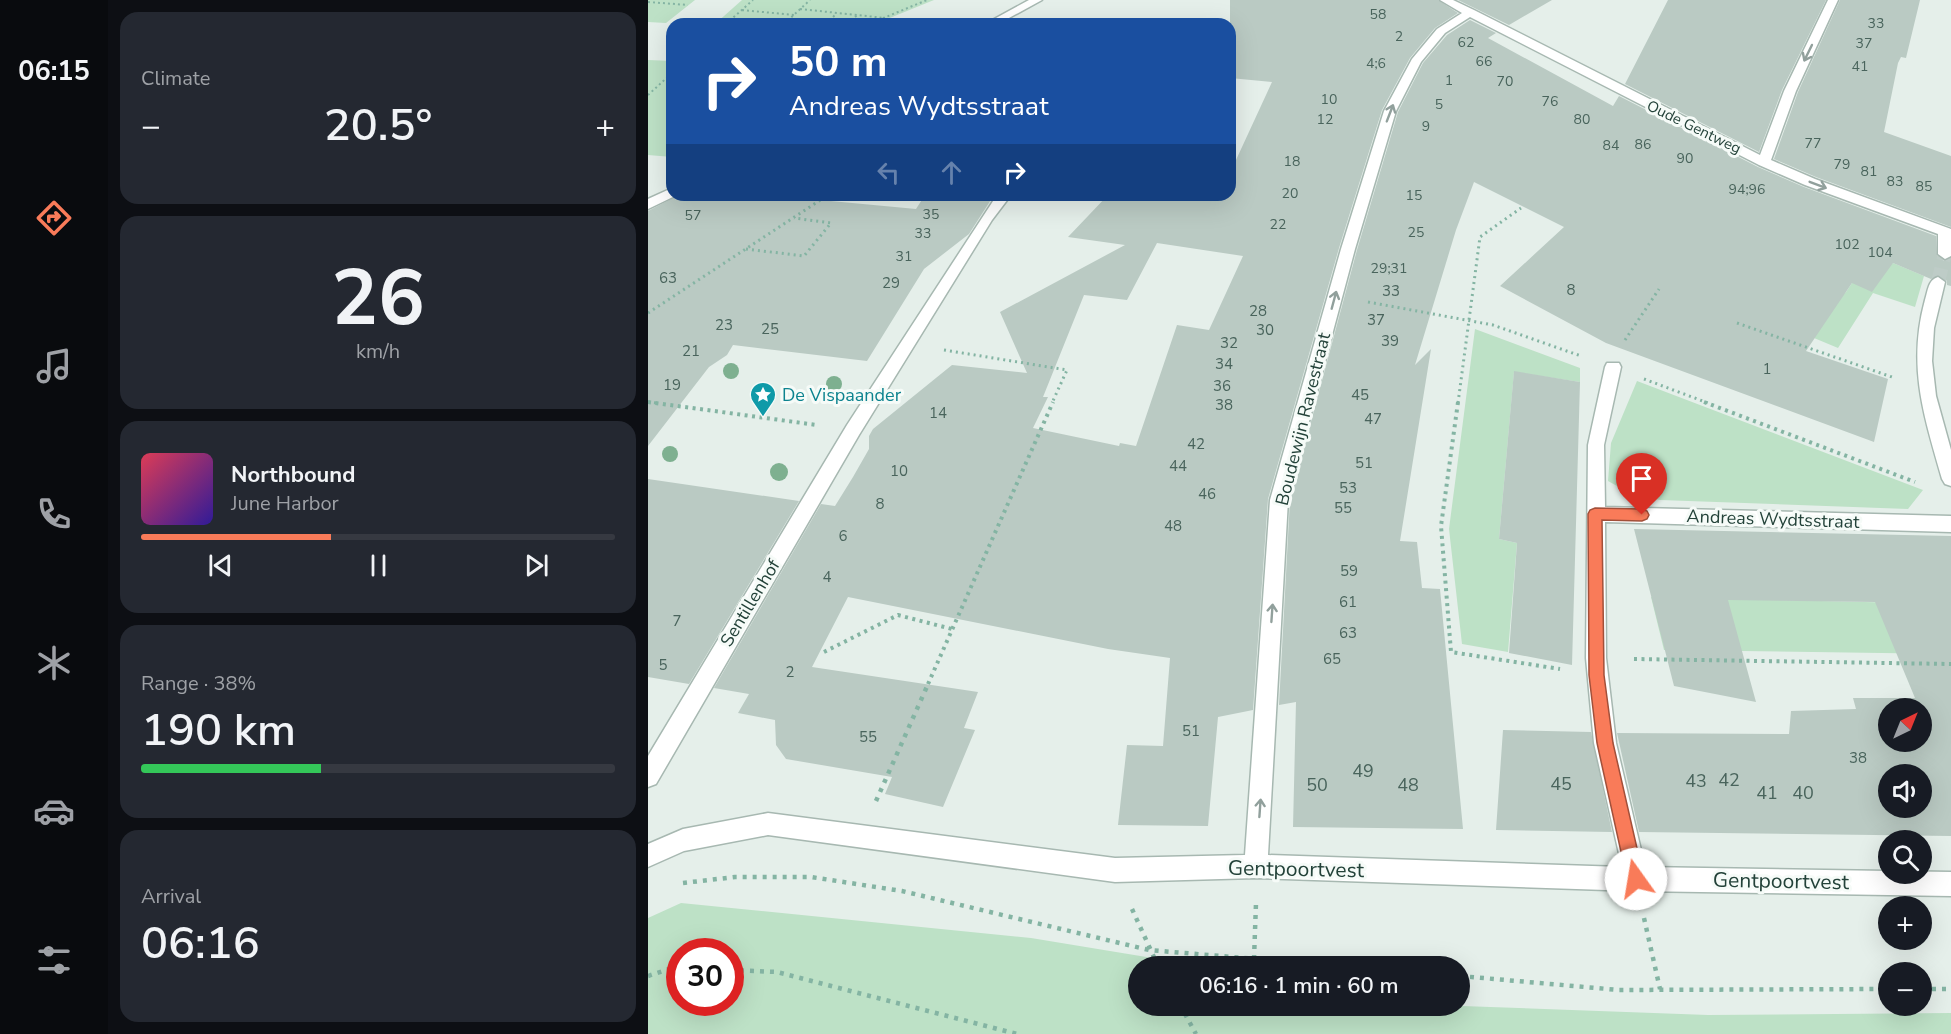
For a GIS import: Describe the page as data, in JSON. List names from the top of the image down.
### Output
{
  "streets": {
    "street": [
      "Oude Gentweg",
      "Boudewijn Ravestraat",
      "Andreas Wydtsstraat",
      "Sentillenhof",
      "Gentpoortvest"
    ]
  },
  "crossings": [
    ["Oude Gentweg", "Boudewijn Ravestraat"],
    ["Boudewijn Ravestraat", "Gentpoortvest"]
  ],
  "one_way": ["Oude Gentweg", "Boudewijn Ravestraat"],
  "places": {
    "place": ["De Vispaander"]
  },
  "house_numbers": [
    "58",
    "33",
    "2",
    "62",
    "37",
    "66",
    "4;6",
    "41",
    "1",
    "70",
    "10",
    "76",
    "5",
    "12",
    "80",
    "9",
    "77",
    "86",
    "84",
    "90",
    "18",
    "79",
    "81",
    "83",
    "85",
    "94;96",
    "20",
    "15",
    "35",
    "57",
    "22",
    "25",
    "33",
    "102",
    "104",
    "31",
    "29;31",
    "63",
    "29",
    "8",
    "33",
    "28",
    "37",
    "23",
    "25",
    "30",
    "39",
    "32",
    "21",
    "34",
    "1",
    "19",
    "36",
    "45",
    "38",
    "14",
    "47",
    "42",
    "51",
    "44",
    "10",
    "53",
    "46",
    "8",
    "55",
    "48",
    "6",
    "59",
    "4",
    "61",
    "7",
    "63",
    "65",
    "5",
    "2",
    "51",
    "55",
    "38",
    "49",
    "42",
    "43",
    "45",
    "50",
    "48",
    "41",
    "40"
  ],
  "north": "top right",
  "page": {
    "tabs": "06:15",
    "tile": [
      "Climate",
      ["26", "km/h"],
      ["Range · 38%", "190 km"],
      ["Arrival", "06:16"]
    ],
    "turn": ["50 m", "Andreas Wydtsstraat"],
    "heat": ["−", "20.5°", "+"],
    "song": ["Northbound", "June Harbor"],
    "map_buttons": ["+", "−"],
    "limit": "30",
    "trip": "06:16 · 1 min · 60 m"
  }
}
